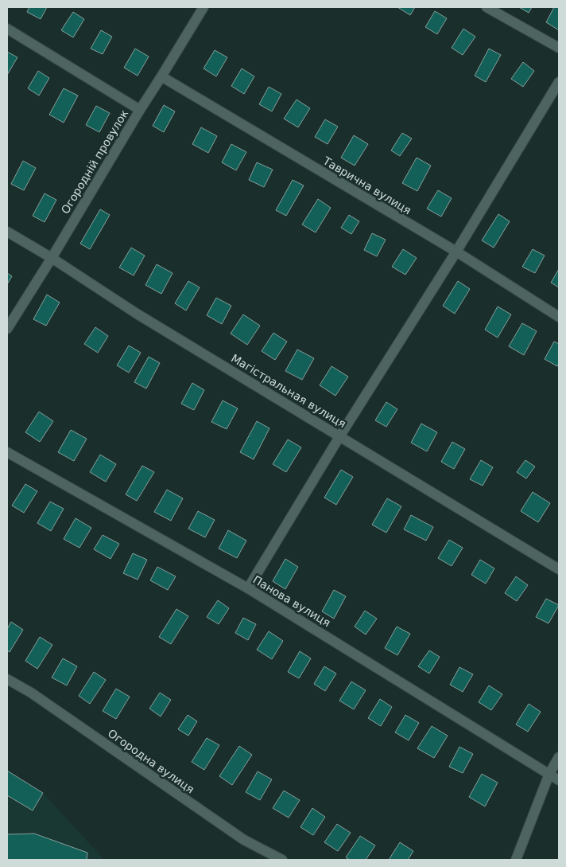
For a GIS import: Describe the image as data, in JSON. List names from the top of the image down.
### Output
{
  "streets": {
    "street": [
      "Огородній провулок",
      "Таврична вулиця",
      "Магістральная вулиця",
      "Панова вулиця",
      "Огородна вулиця"
    ]
  },
  "crossings": [
    ["Огородній провулок", "Таврична вулиця"],
    ["Огородній провулок", "Магістральная вулиця"]
  ]
}
